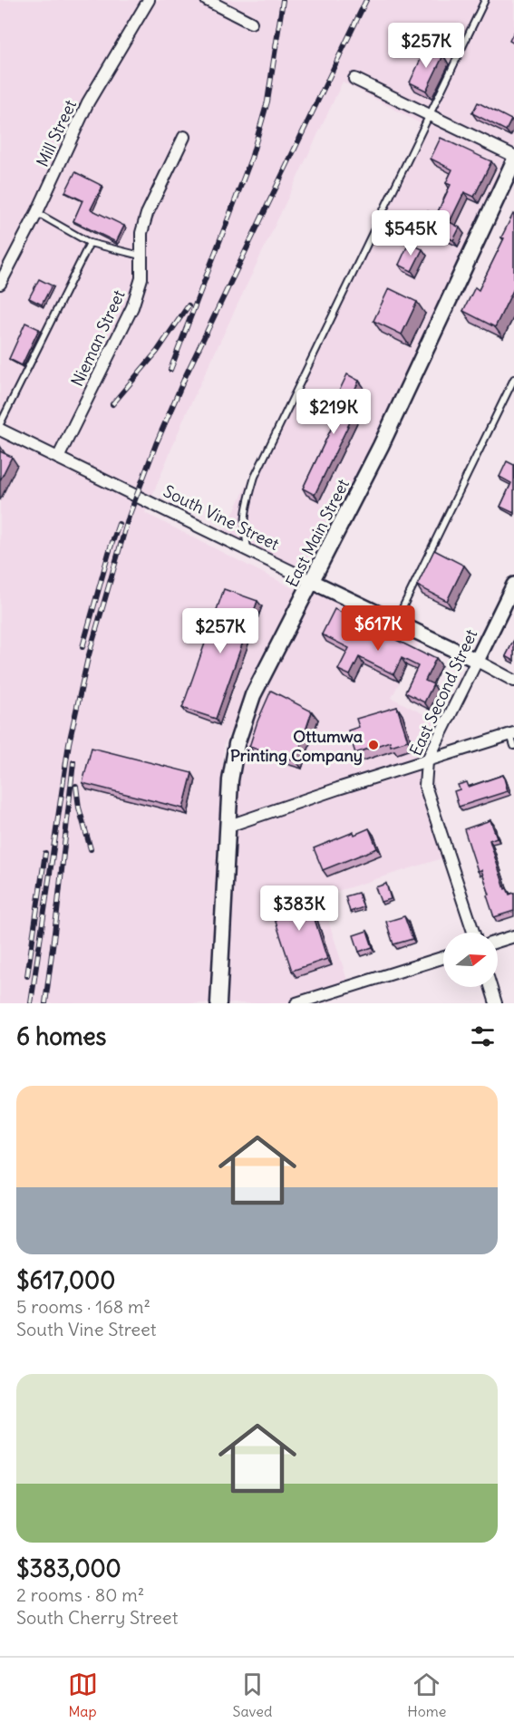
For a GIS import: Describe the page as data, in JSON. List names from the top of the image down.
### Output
{
  "streets": {
    "main road": ["East Main Street"],
    "street": [
      "Mill Street",
      "Nieman Street",
      "South Vine Street",
      "East Second Street"
    ]
  },
  "crossings": [
    ["Nieman Street", "South Vine Street"],
    ["South Vine Street", "East Main Street"],
    ["South Vine Street", "East Second Street"]
  ],
  "places": ["Ottumwa Printing Company"],
  "north": "right",
  "page": {
    "price": [
      "$257K",
      "$545K",
      "$219K",
      "$617K",
      "$257K",
      "$383K"
    ],
    "heading": "6 homes",
    "list": [
      {
        "name": "$617,000",
        "note": "5 rooms · 168 m² · South Vine Street"
      },
      {
        "name": "$383,000",
        "note": "2 rooms · 80 m² · South Cherry Street"
      }
    ],
    "tabs": ["Map", "Saved", "Home"]
  }
}
